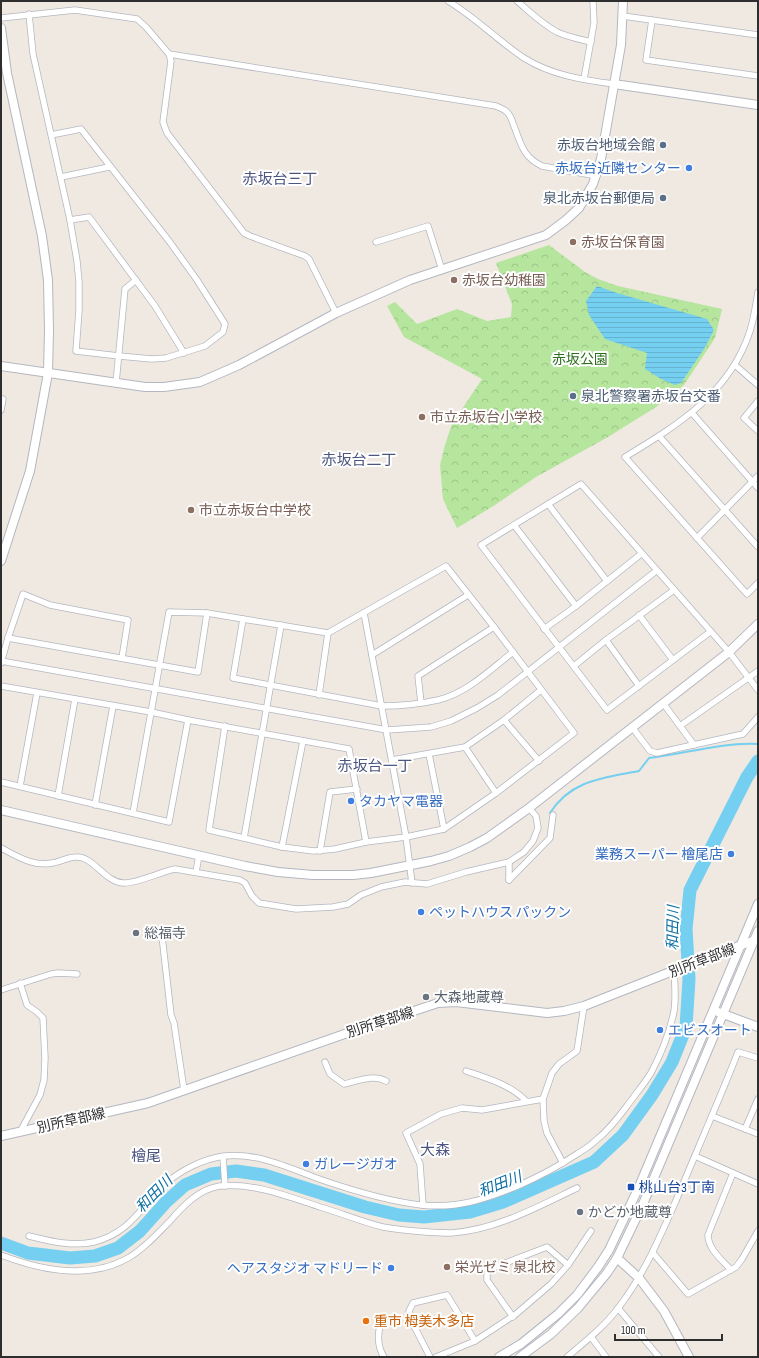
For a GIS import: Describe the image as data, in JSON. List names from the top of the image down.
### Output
{
  "streets": {
    "street": ["別所草部線"]
  },
  "districts": [
    "赤坂台三丁",
    "赤坂台二丁",
    "赤坂台一丁",
    "大森",
    "檜尾"
  ],
  "water": ["和田川"],
  "parks": ["赤坂公園"],
  "places": {
    "other": [
      "赤坂台地域会館",
      "赤坂台近隣センター",
      "泉北赤坂台郵便局",
      "赤坂台保育園",
      "赤坂台幼稚園",
      "泉北警察署赤坂台交番",
      "市立赤坂台小学校",
      "市立赤坂台中学校",
      "タカヤマ電器",
      "業務スーパー 檜尾店",
      "ペットハウス パックン",
      "総福寺",
      "大森地蔵尊",
      "エビスオート",
      "ガレージガオ",
      "かどか地蔵尊",
      "栄光ゼミ 泉北校",
      "ヘアスタジオ マドリード",
      "重市 栂美木多店"
    ],
    "transit": ["桃山台3丁南"]
  },
  "scale_bar": "100 m"
}
